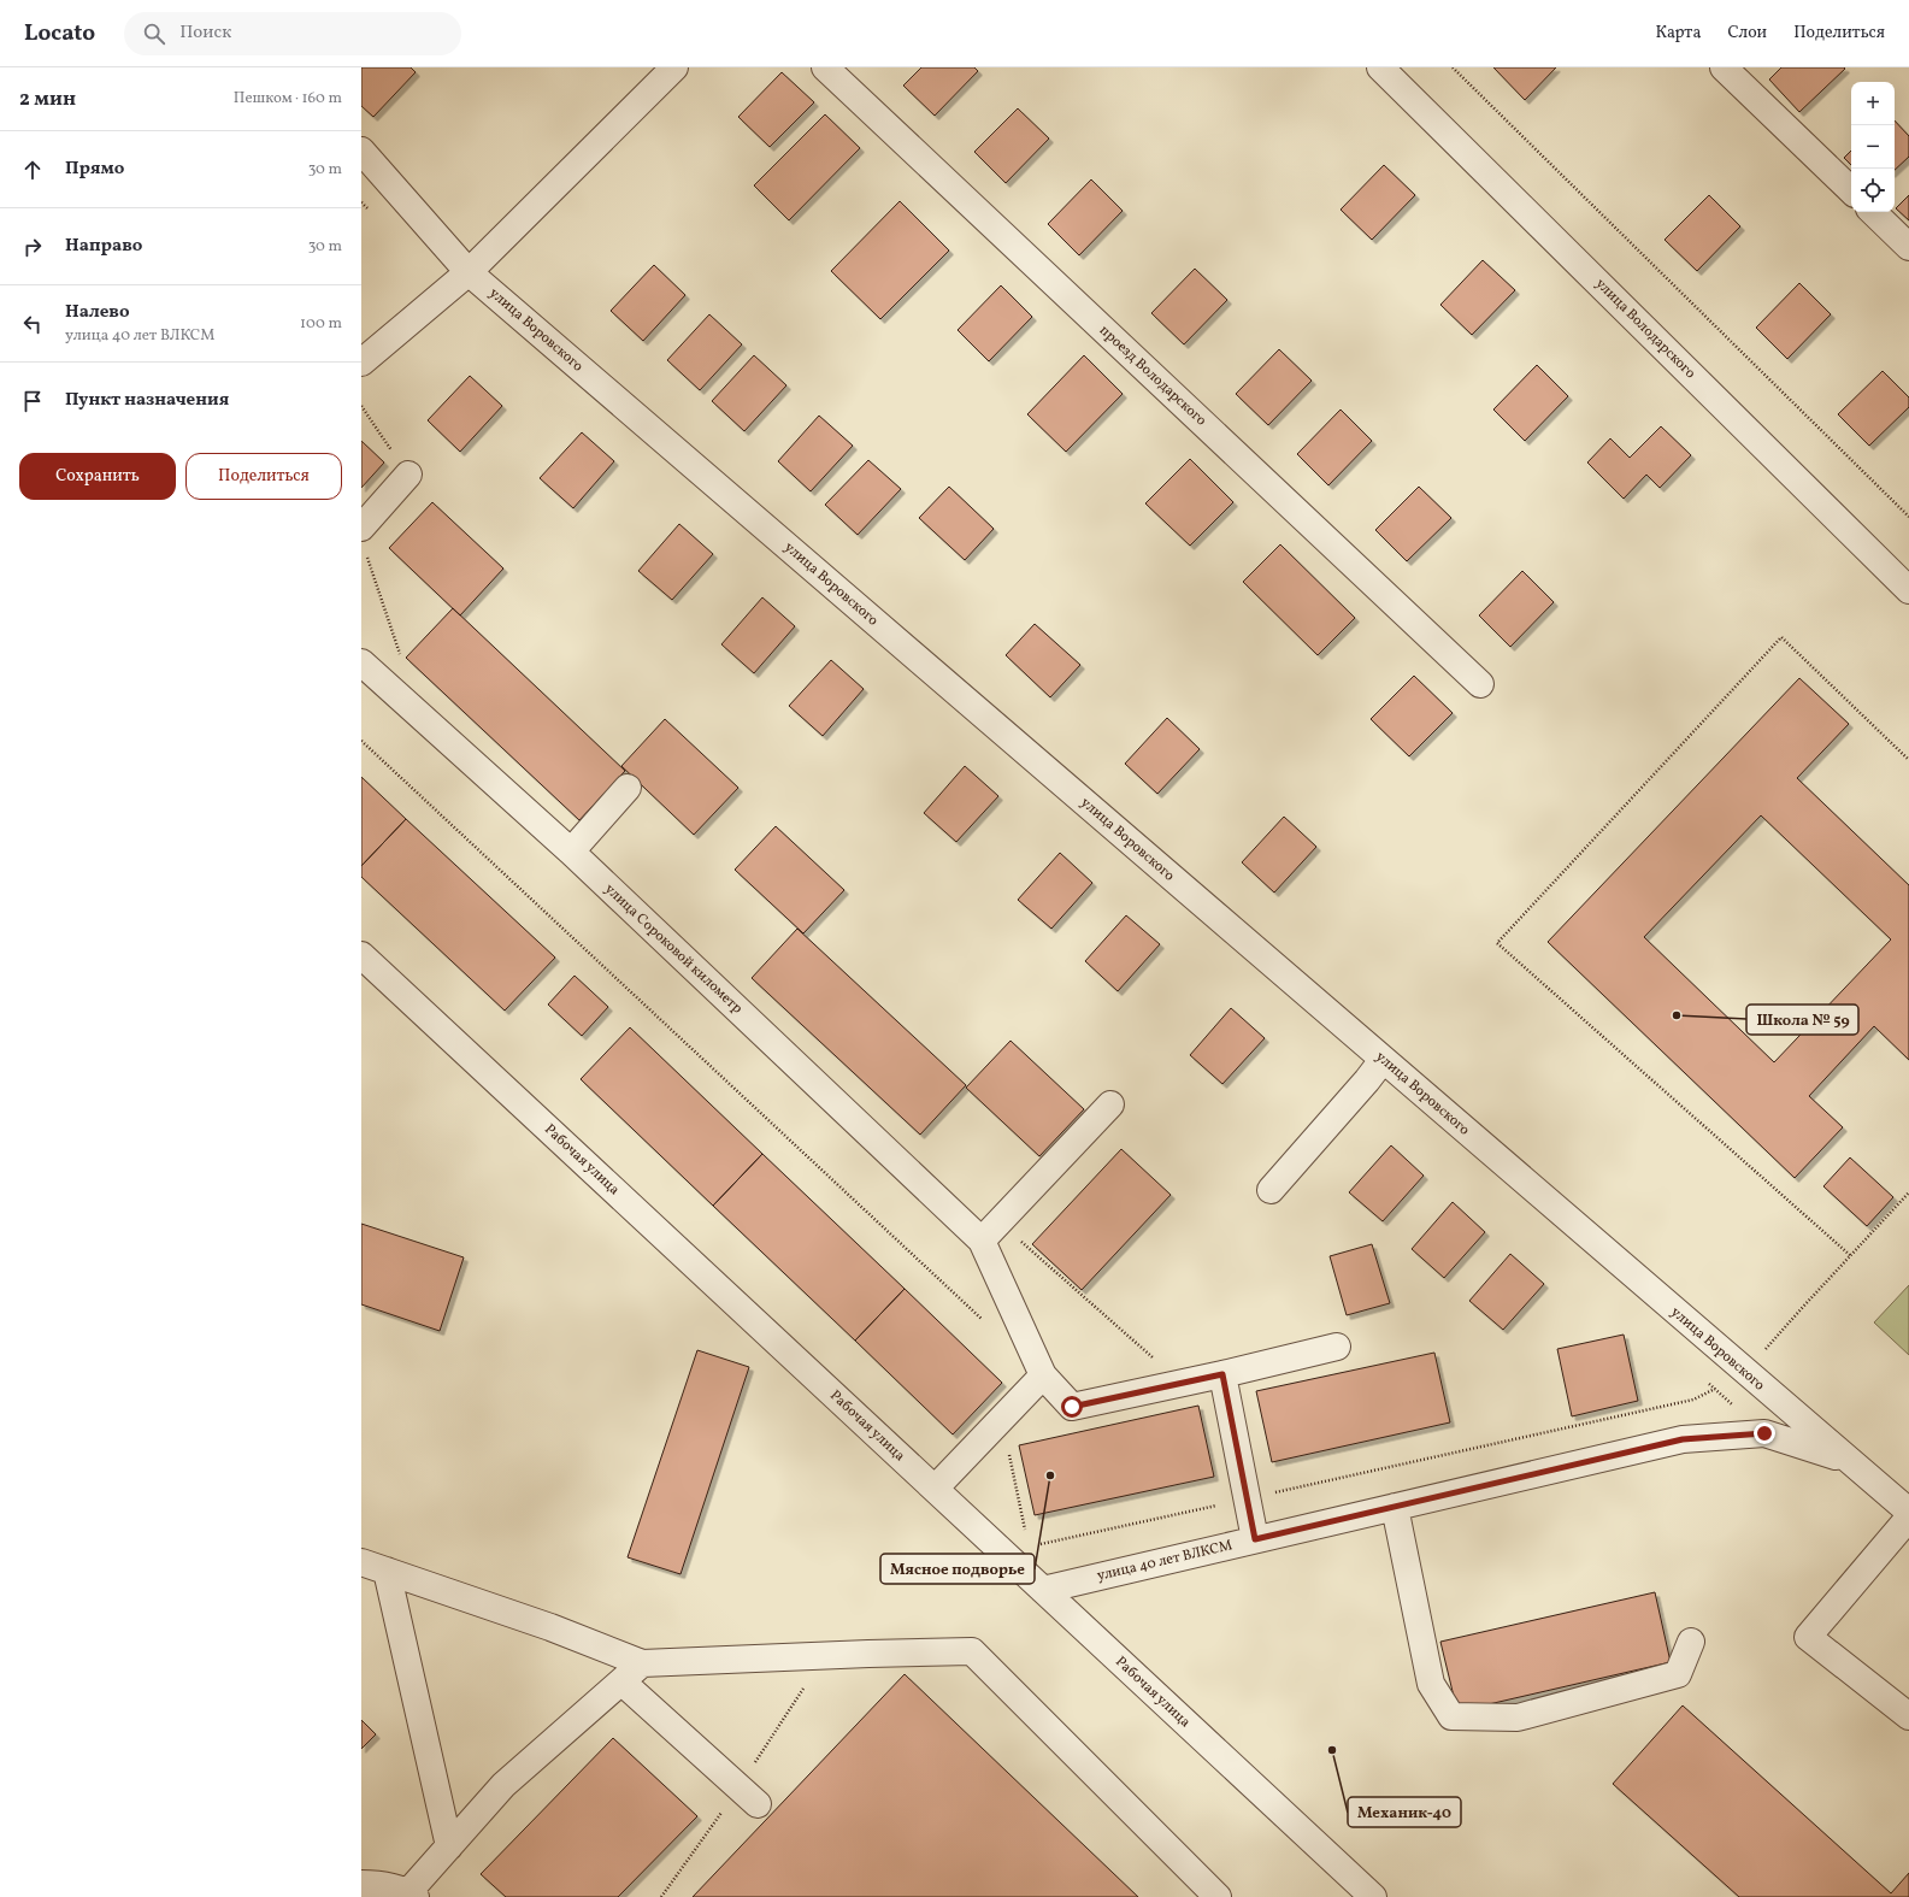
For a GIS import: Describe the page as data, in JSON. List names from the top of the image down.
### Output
{
  "streets": {
    "street": [
      "улица Володарского",
      "улица Воровского",
      "проезд Володарского",
      "улица Сороковой километр",
      "Рабочая улица",
      "улица 40 лет ВЛКСМ"
    ]
  },
  "crossings": [
    ["улица Воровского", "улица 40 лет ВЛКСМ"],
    ["Рабочая улица", "улица 40 лет ВЛКСМ"]
  ],
  "places": ["Школа № 59", "Мясное подворье", "Механик-40"],
  "page": {
    "header": "Locato",
    "search": "Поиск",
    "nav": ["Карта", "Слои", "Поделиться"],
    "heading": ["2 мин", "Пешком · 160 m"],
    "map_buttons": ["+", "−"],
    "list": [
      ["Прямо", "30 m"],
      ["Направо", "30 m"],
      ["Налево", "улица 40 лет ВЛКСМ", "100 m"],
      "Пункт назначения"
    ],
    "buttons": ["Сохранить", "Поделиться"]
  }
}
